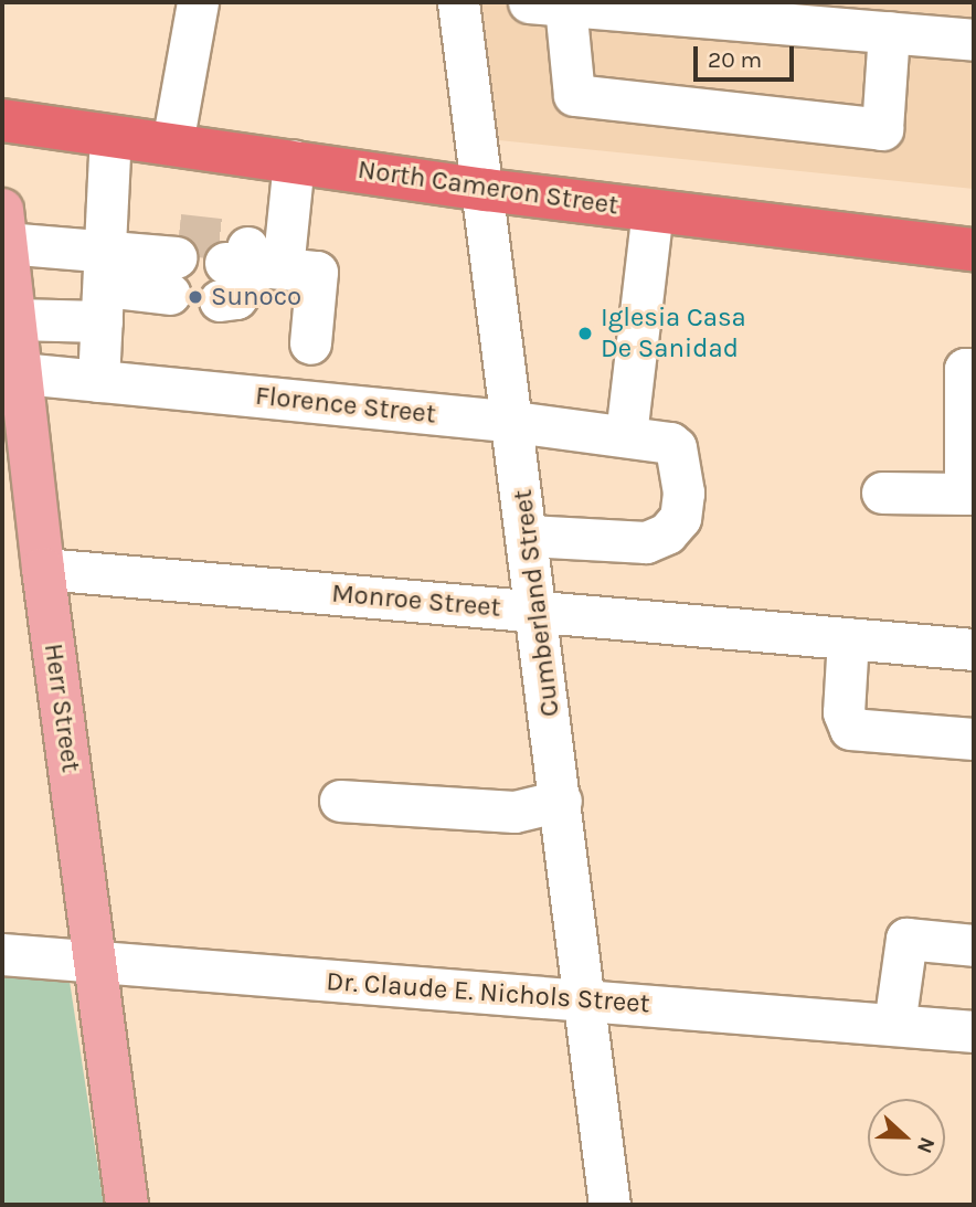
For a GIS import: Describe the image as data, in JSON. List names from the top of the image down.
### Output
{
  "streets": {
    "highway": ["North Cameron Street"],
    "main road": ["Herr Street"],
    "street": [
      "Florence Street",
      "Monroe Street",
      "Cumberland Street",
      "Dr. Claude E. Nichols Street"
    ]
  },
  "crossings": [
    ["North Cameron Street", "Cumberland Street"],
    ["Florence Street", "Cumberland Street"],
    ["Florence Street", "Herr Street"],
    ["Monroe Street", "Cumberland Street"],
    ["Monroe Street", "Herr Street"],
    ["Cumberland Street", "Dr. Claude E. Nichols Street"],
    ["Herr Street", "Dr. Claude E. Nichols Street"]
  ],
  "places": ["Sunoco", "Iglesia Casa De Sanidad"],
  "scale_bar": "20 m",
  "north": "right"
}
